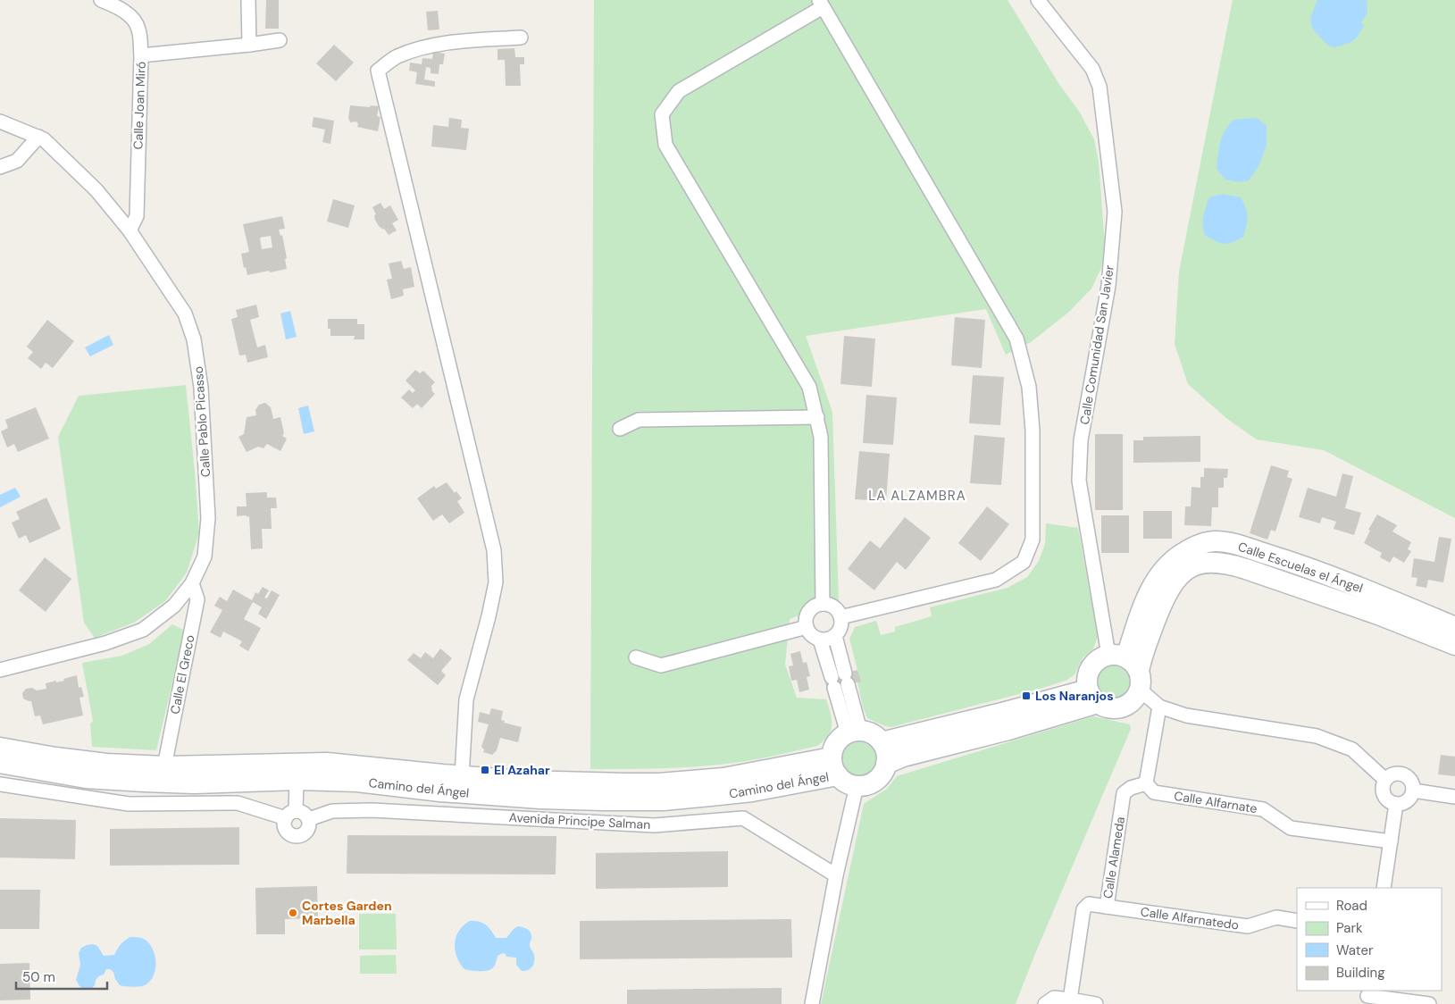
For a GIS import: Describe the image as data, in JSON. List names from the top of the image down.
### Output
{
  "streets": {
    "street": [
      "Calle Joan Miró",
      "Calle Comunidad San Javier",
      "Calle Pablo Picasso",
      "Calle Escuelas el Ángel",
      "Calle El Greco",
      "Camino del Ángel",
      "Calle Alfarnate",
      "Avenida Principe Salman",
      "Calle Alameda",
      "Calle Alfarnatedo"
    ]
  },
  "crossings": [
    ["Calle Joan Miró", "Calle Pablo Picasso"],
    ["Calle Comunidad San Javier", "Calle Escuelas el Ángel"],
    ["Calle Pablo Picasso", "Calle El Greco"],
    ["Calle El Greco", "Camino del Ángel"],
    ["Calle Alfarnate", "Calle Alameda"],
    ["Calle Alameda", "Calle Alfarnatedo"]
  ],
  "districts": ["LA ALZAMBRA"],
  "places": {
    "transit": ["Los Naranjos", "El Azahar"],
    "other": ["Cortes Garden Marbella"]
  },
  "legend": [
    "Road",
    "Park",
    "Water",
    "Building"
  ],
  "scale_bar": "50 m"
}
